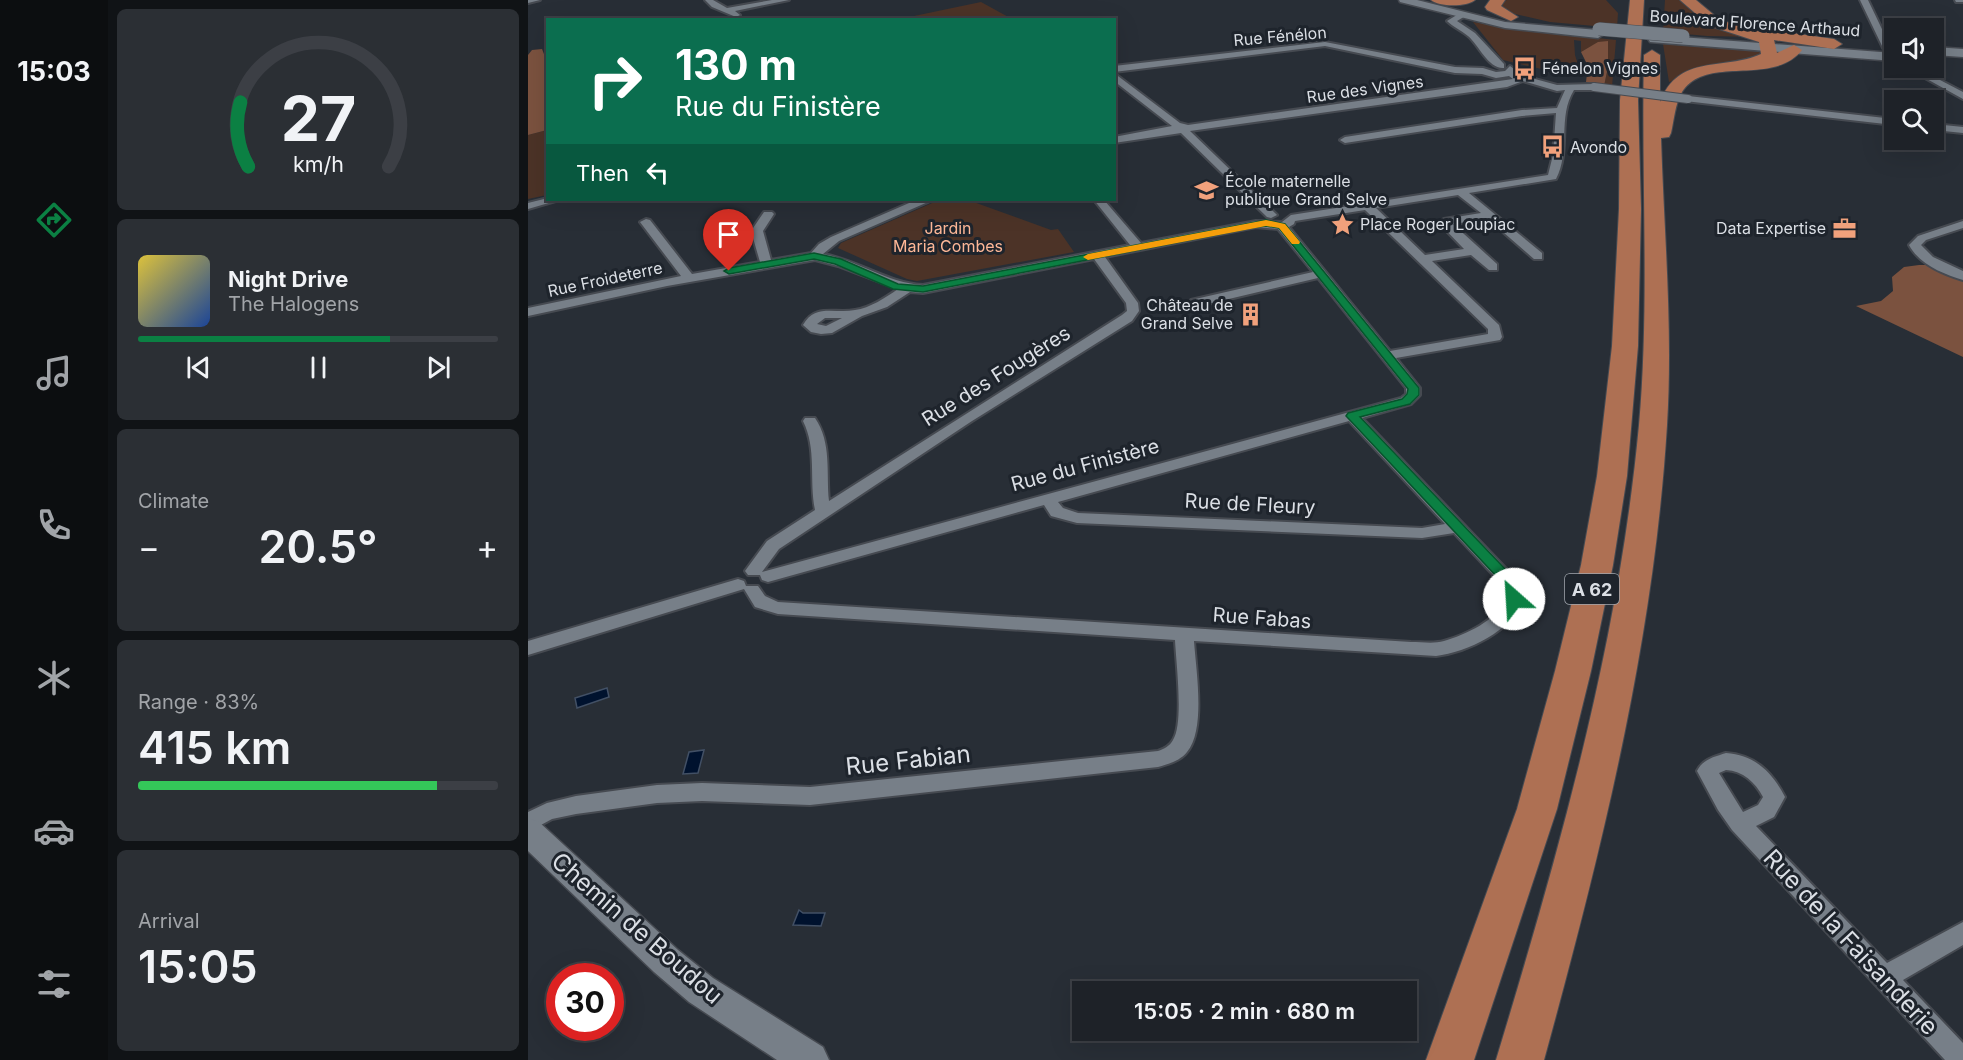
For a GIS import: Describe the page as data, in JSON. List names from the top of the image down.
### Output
{
  "streets": {
    "highway": ["A 62"],
    "main road": ["Boulevard Florence Arthaud", "Chemin de Boudou"],
    "street": [
      "Rue Fénélon",
      "Rue des Vignes",
      "Rue Froideterre",
      "Rue des Fougères",
      "Rue du Finistère",
      "Rue de Fleury",
      "Rue Fabas",
      "Rue Fabian",
      "Rue de la Faisanderie"
    ]
  },
  "crossings": [
    ["Rue Froideterre", "Rue des Fougères"],
    ["Rue des Fougères", "Rue du Finistère"],
    ["Rue du Finistère", "Rue de Fleury"],
    ["Rue du Finistère", "Rue Fabas"],
    ["Rue de Fleury", "Rue Fabas"],
    ["Rue Fabas", "Rue Fabian"]
  ],
  "parks": ["Jardin Maria Combes"],
  "places": {
    "bus stop": ["Fénelon Vignes", "Avondo"],
    "school or university": ["École maternelle publique Grand Selve"],
    "place": ["Place Roger Loupiac"],
    "office": ["Data Expertise"],
    "building": ["Château de Grand Selve"]
  },
  "page": {
    "tabs": "15:03",
    "turn": ["130 m", "Rue du Finistère"],
    "then": "Then",
    "song": ["Night Drive", "The Halogens"],
    "tile": [
      "Climate",
      ["Range · 83%", "415 km"],
      ["Arrival", "15:05"]
    ],
    "heat": ["−", "20.5°", "+"],
    "limit": "30",
    "trip": "15:05 · 2 min · 680 m",
    "gauge": ["27", "km/h"]
  }
}
